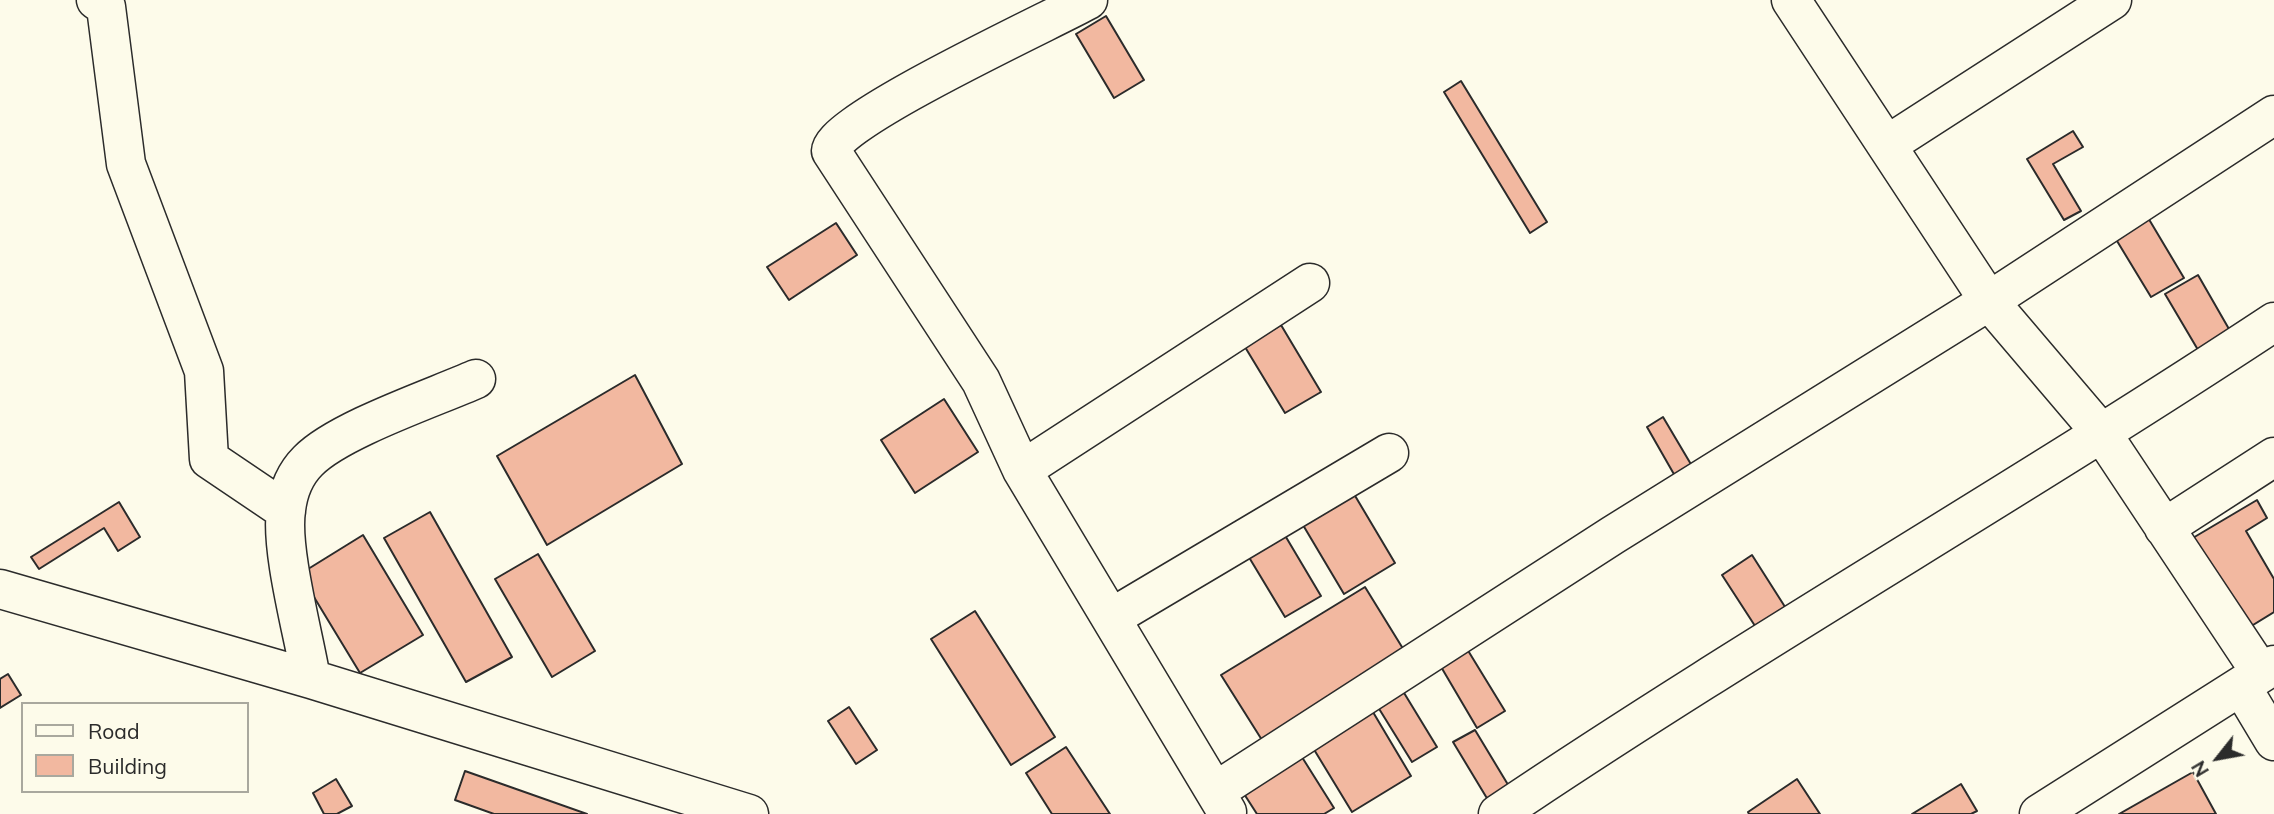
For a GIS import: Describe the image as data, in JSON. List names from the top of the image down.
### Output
{
  "legend": ["Road", "Building"],
  "north": "bottom left"
}
